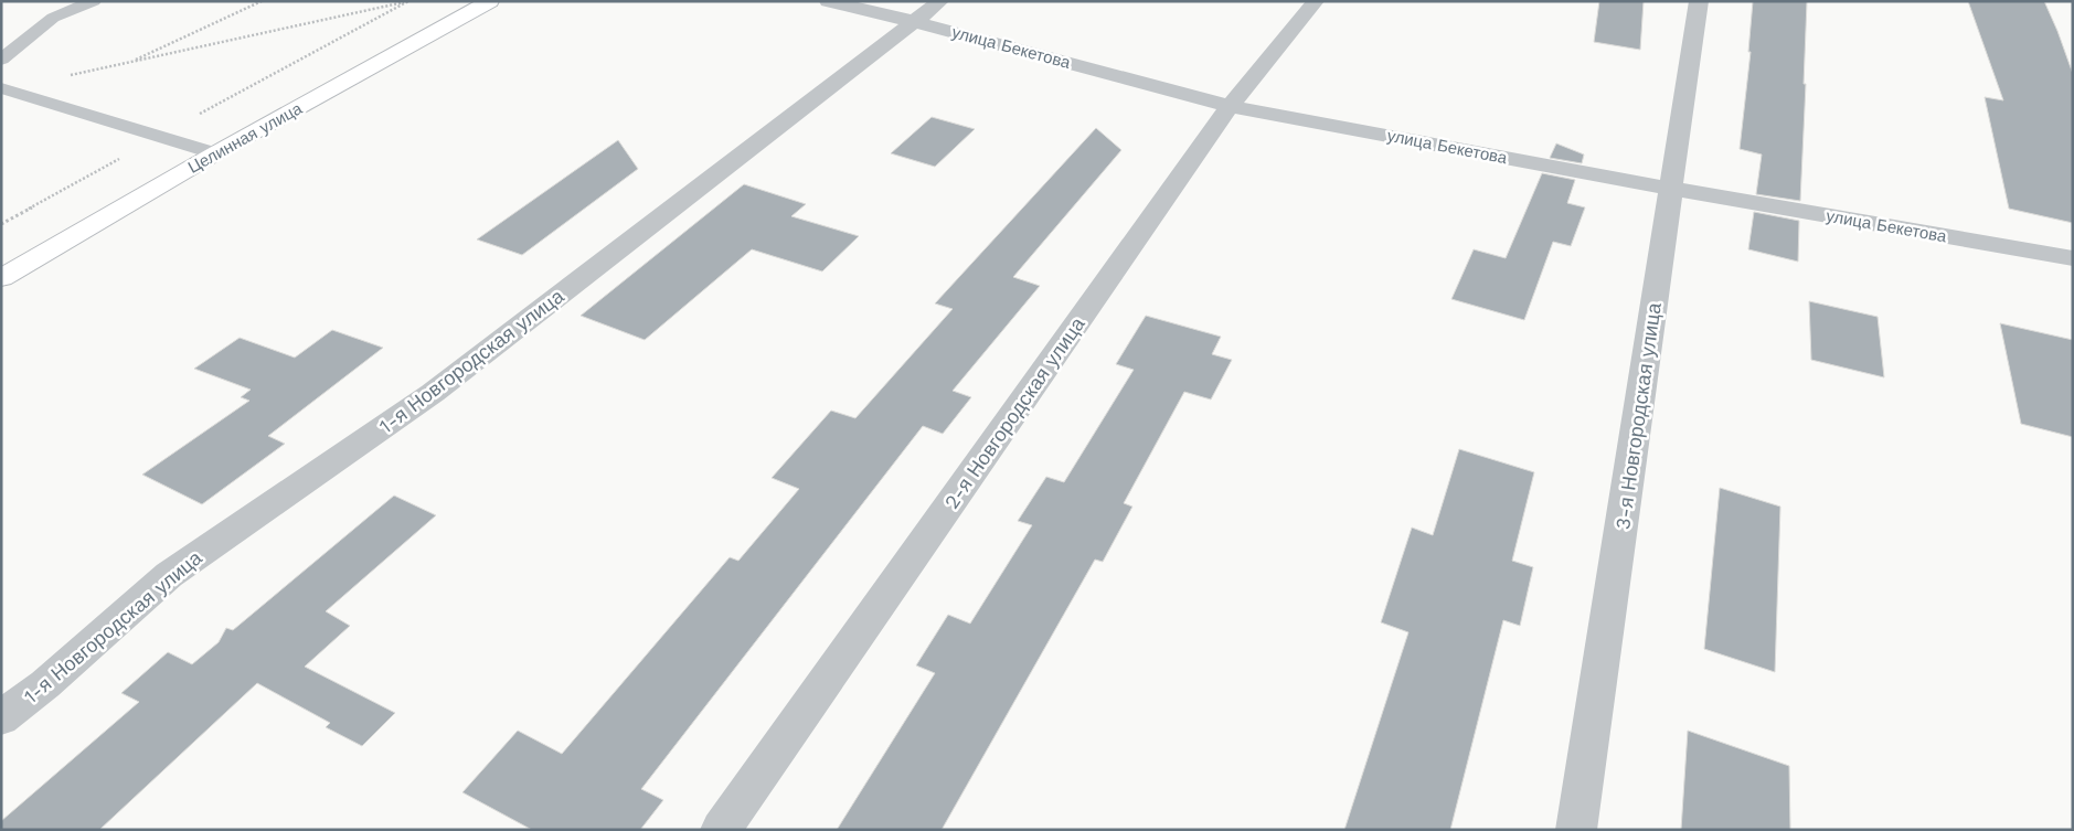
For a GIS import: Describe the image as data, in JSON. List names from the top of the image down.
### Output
{
  "streets": {
    "main road": ["Целинная улица"],
    "street": [
      "улица Бекетова",
      "1-я Новгородская улица",
      "2-я Новгородская улица",
      "3-я Новгородская улица"
    ]
  },
  "crossings": [
    ["улица Бекетова", "1-я Новгородская улица"],
    ["улица Бекетова", "2-я Новгородская улица"],
    ["улица Бекетова", "3-я Новгородская улица"]
  ]
}
